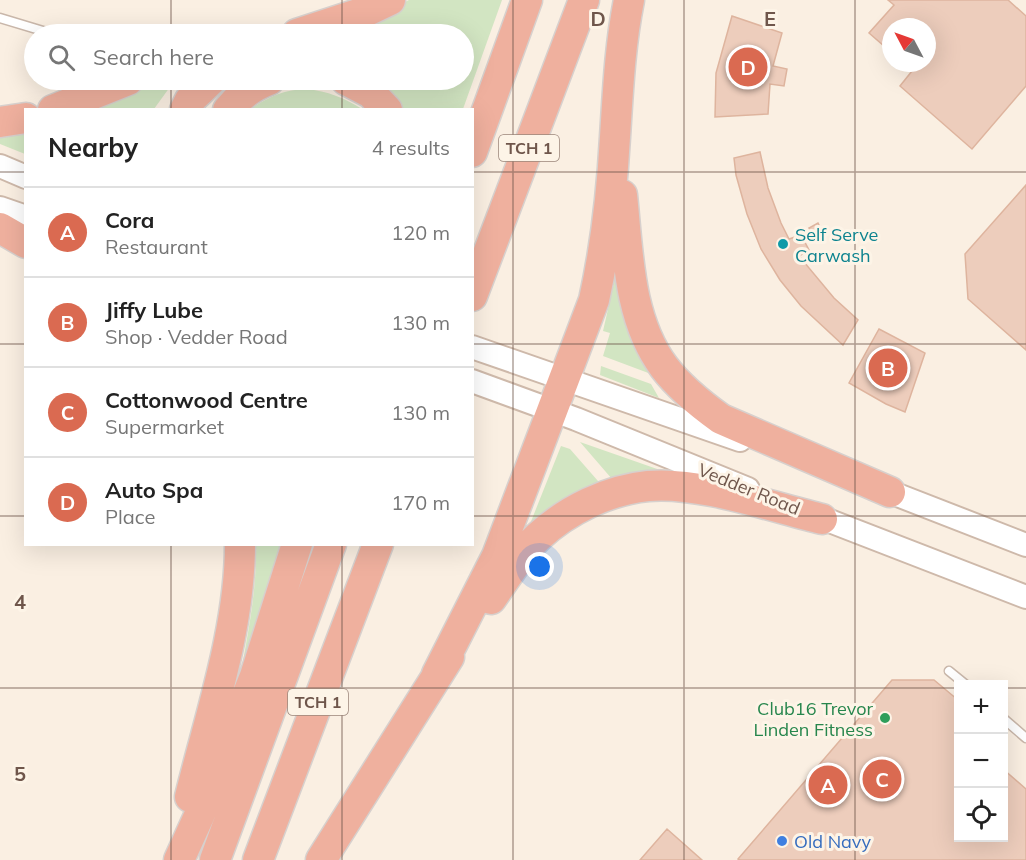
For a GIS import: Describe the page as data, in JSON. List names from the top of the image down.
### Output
{
  "streets": {
    "highway": ["TCH 1"],
    "main road": ["Vedder Road"]
  },
  "places": ["Self Serve Carwash", "Club16 Trevor Linden Fitness", "Old Navy"],
  "north": "top left",
  "page": {
    "search": "Search here",
    "pins": [
      "D",
      "B",
      "C",
      "A"
    ],
    "heading": ["Nearby", "4 results"],
    "list": [
      {
        "mark": "A",
        "name": "Cora",
        "note": "Restaurant",
        "value": "120 m"
      },
      {
        "mark": "B",
        "name": "Jiffy Lube",
        "note": "Shop · Vedder Road",
        "value": "130 m"
      },
      {
        "mark": "C",
        "name": "Cottonwood Centre",
        "note": "Supermarket",
        "value": "130 m"
      },
      {
        "mark": "D",
        "name": "Auto Spa",
        "note": "Place",
        "value": "170 m"
      }
    ],
    "map_buttons": ["+", "−"]
  },
  "grid": {
    "columns": ["D", "E"],
    "rows": ["4", "5"]
  }
}
